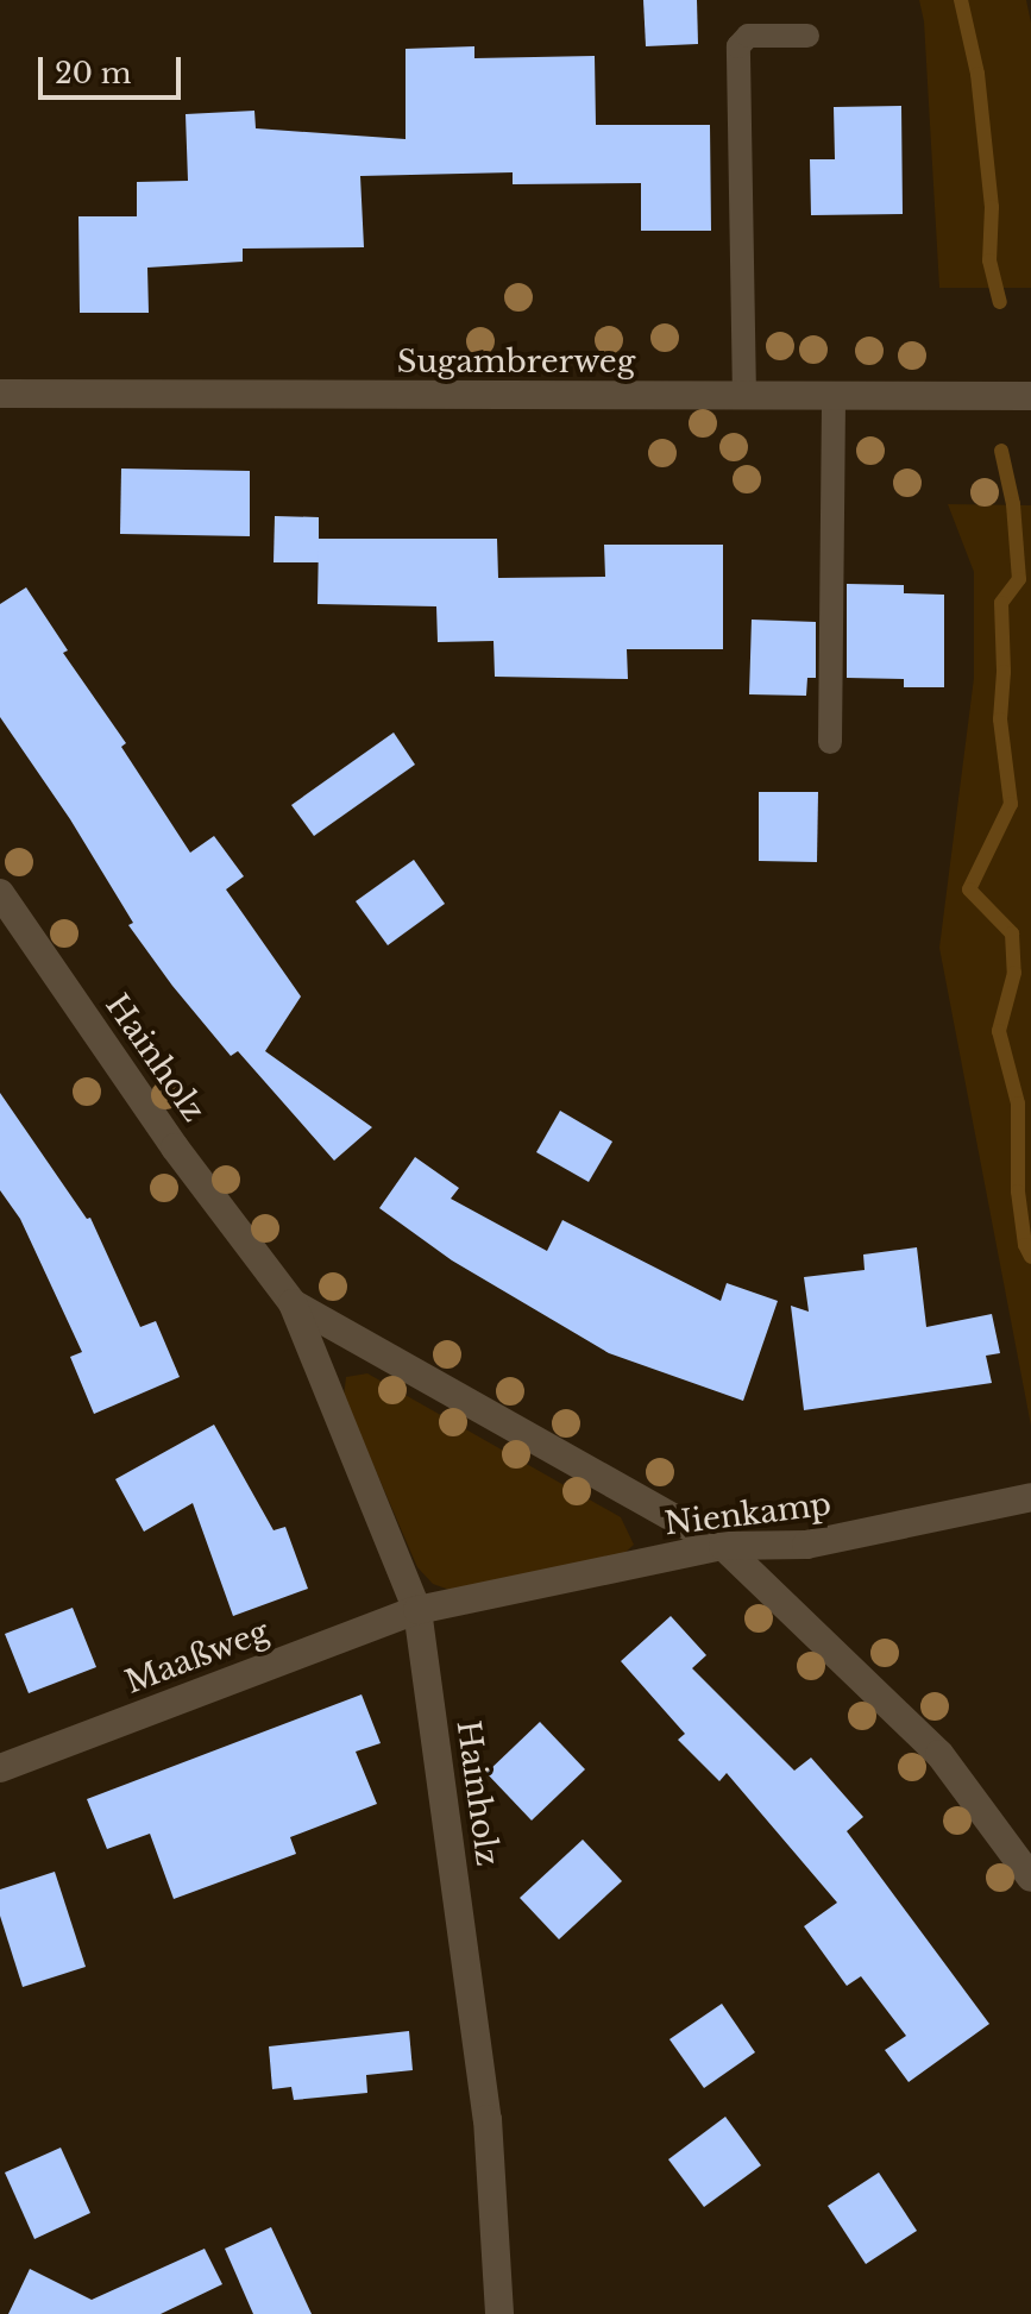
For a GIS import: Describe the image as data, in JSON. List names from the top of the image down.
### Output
{
  "streets": {
    "street": [
      "Sugambrerweg",
      "Hainholz",
      "Nienkamp",
      "Maaßweg"
    ]
  },
  "crossings": [
    ["Hainholz", "Nienkamp"],
    ["Hainholz", "Maaßweg"],
    ["Nienkamp", "Maaßweg"]
  ],
  "scale_bar": "20 m"
}
